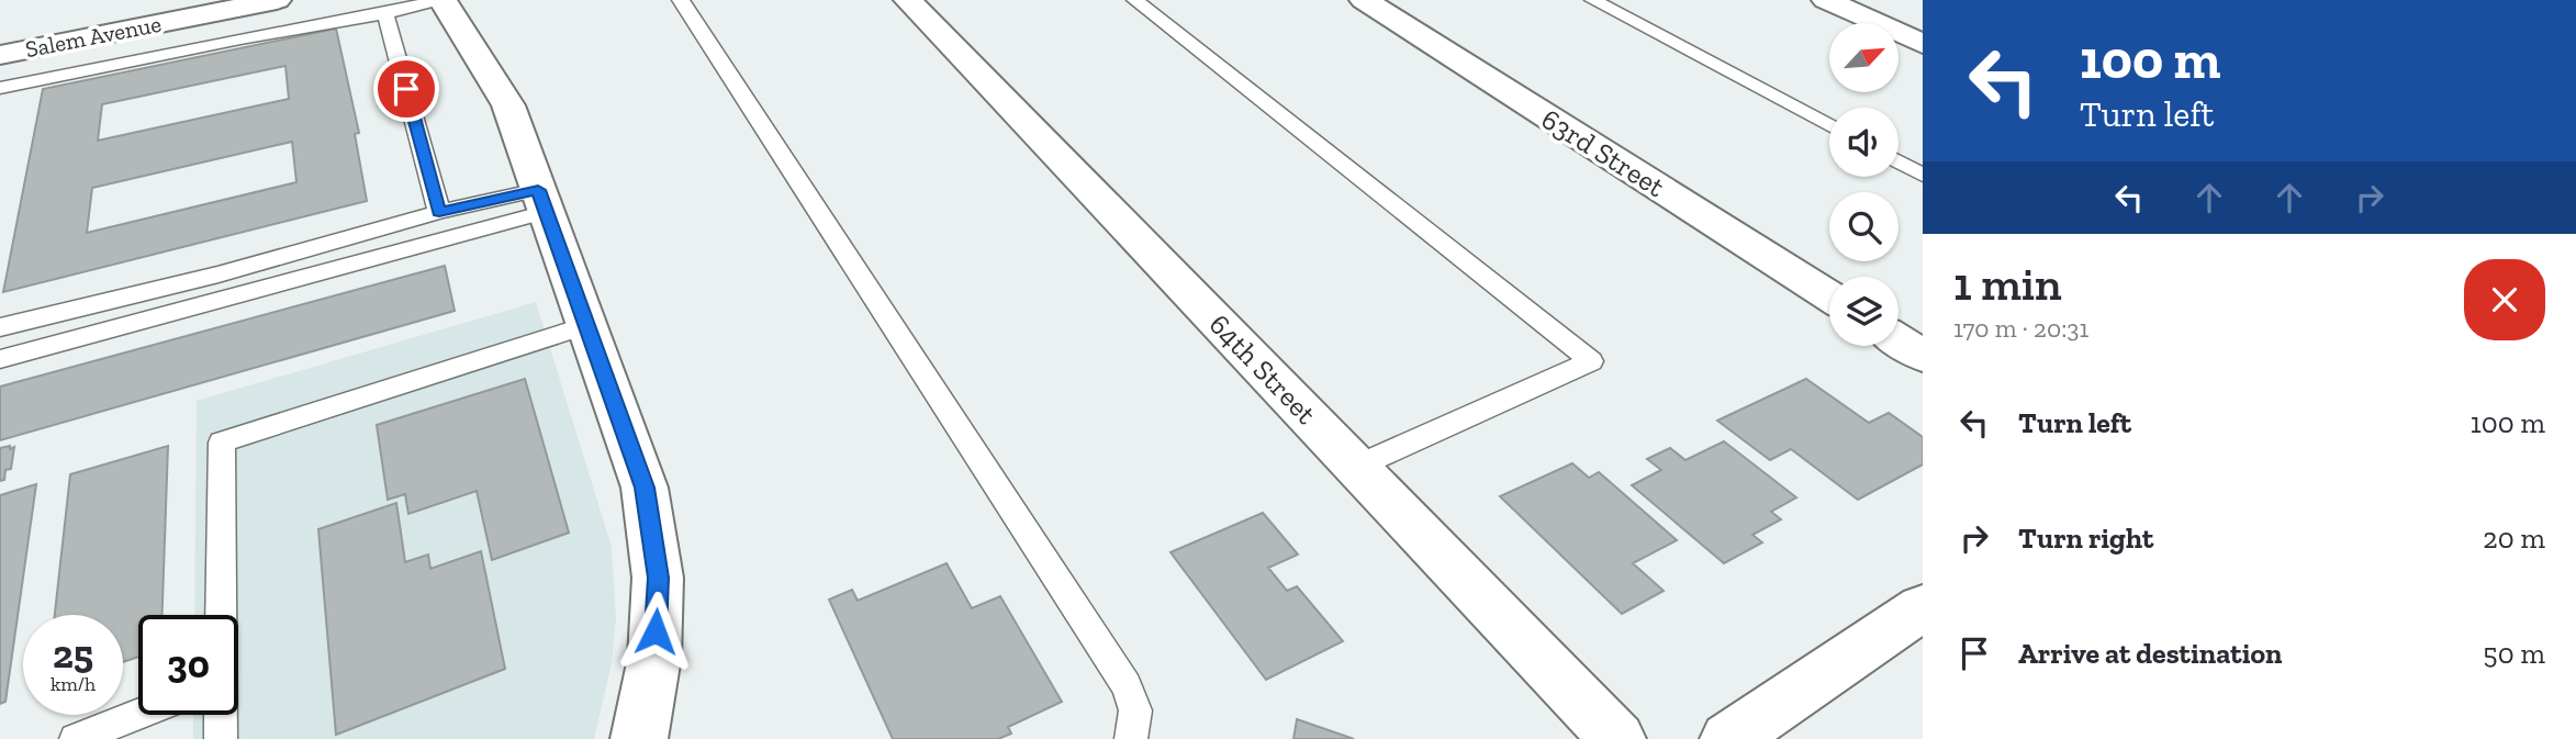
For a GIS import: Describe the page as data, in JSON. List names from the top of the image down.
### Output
{
  "streets": {
    "street": ["Salem Avenue", "63rd Street", "64th Street"]
  },
  "north": "top right",
  "page": {
    "turn": ["100 m", "Turn left"],
    "heading": ["1 min", "170 m · 20:31"],
    "list": [
      {
        "name": "Turn left",
        "value": "100 m"
      },
      {
        "name": "Turn right",
        "value": "20 m"
      },
      {
        "name": "Arrive at destination",
        "value": "50 m"
      }
    ],
    "speed": "25 km/h",
    "limit": "30"
  }
}
